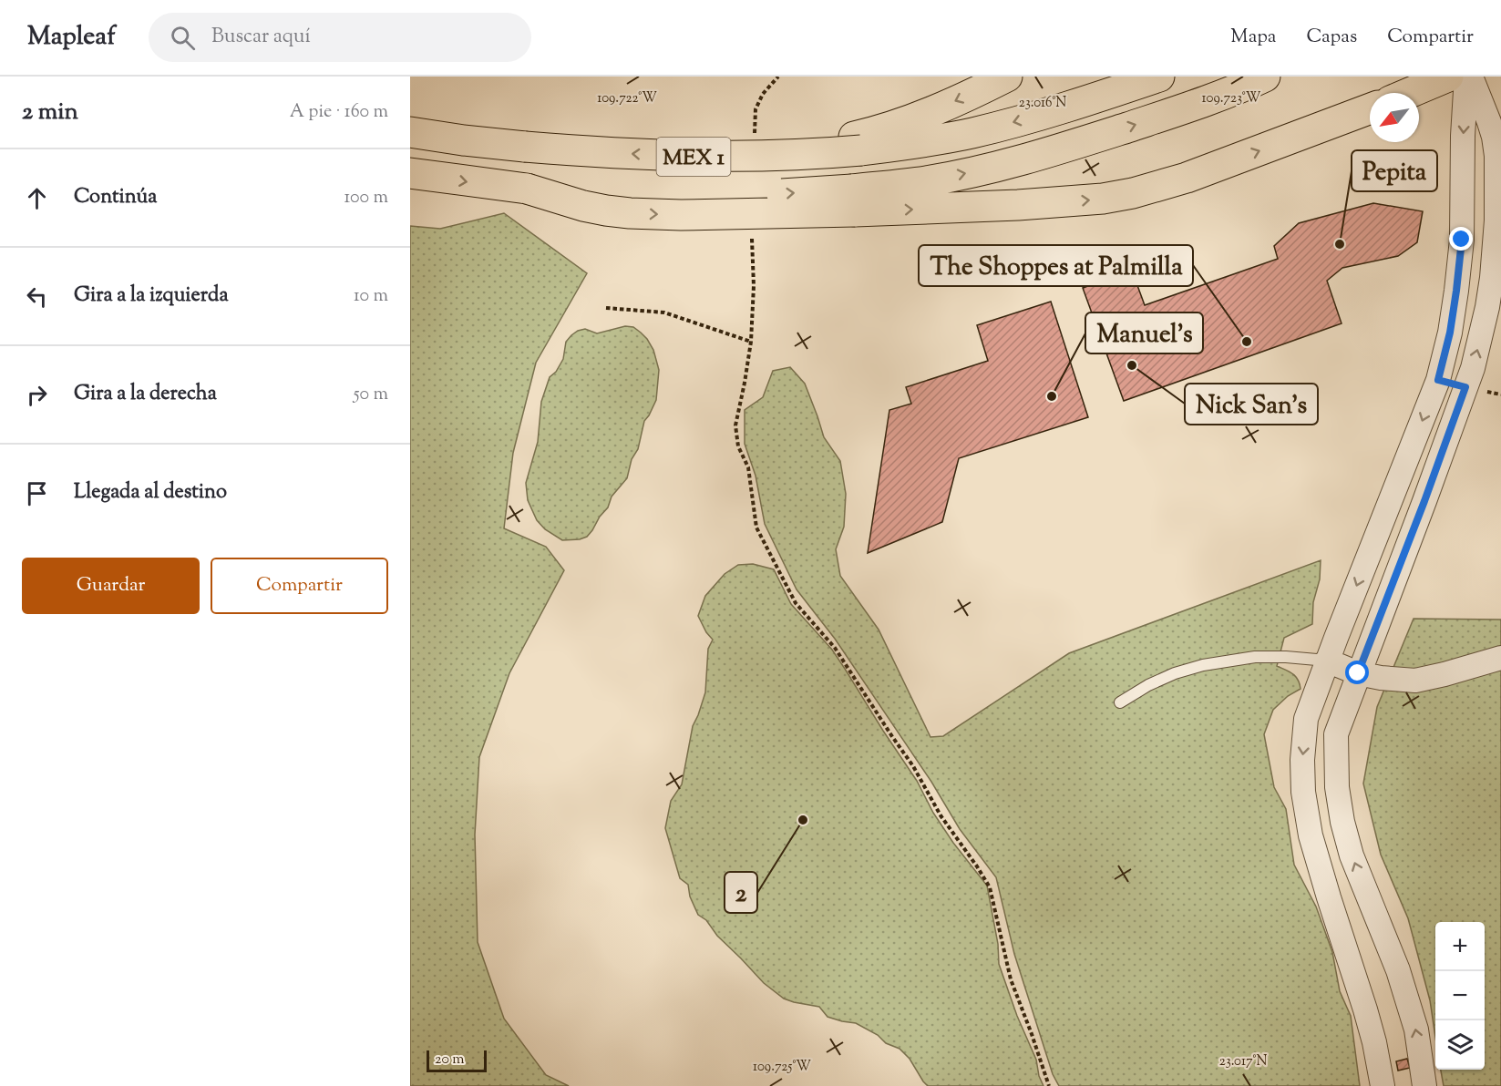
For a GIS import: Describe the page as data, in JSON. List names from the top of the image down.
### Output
{
  "streets": {
    "highway": ["MEX 1"]
  },
  "places": [
    "Pepita",
    "The Shoppes at Palmilla",
    "Nick San's",
    "Manuel's",
    "2"
  ],
  "scale_bar": "20 m",
  "north": "bottom left",
  "page": {
    "header": "Mapleaf",
    "search": "Buscar aquí",
    "nav": ["Mapa", "Capas", "Compartir"],
    "heading": ["2 min", "A pie · 160 m"],
    "list": [
      ["Continúa", "100 m"],
      ["Gira a la izquierda", "10 m"],
      ["Gira a la derecha", "50 m"],
      "Llegada al destino"
    ],
    "buttons": ["Guardar", "Compartir"],
    "map_buttons": ["+", "−"],
    "scale": "20 m"
  },
  "coordinates": [
    "109.722°W",
    "109.723°W",
    "23.016°N",
    "23.017°N",
    "109.725°W"
  ]
}
